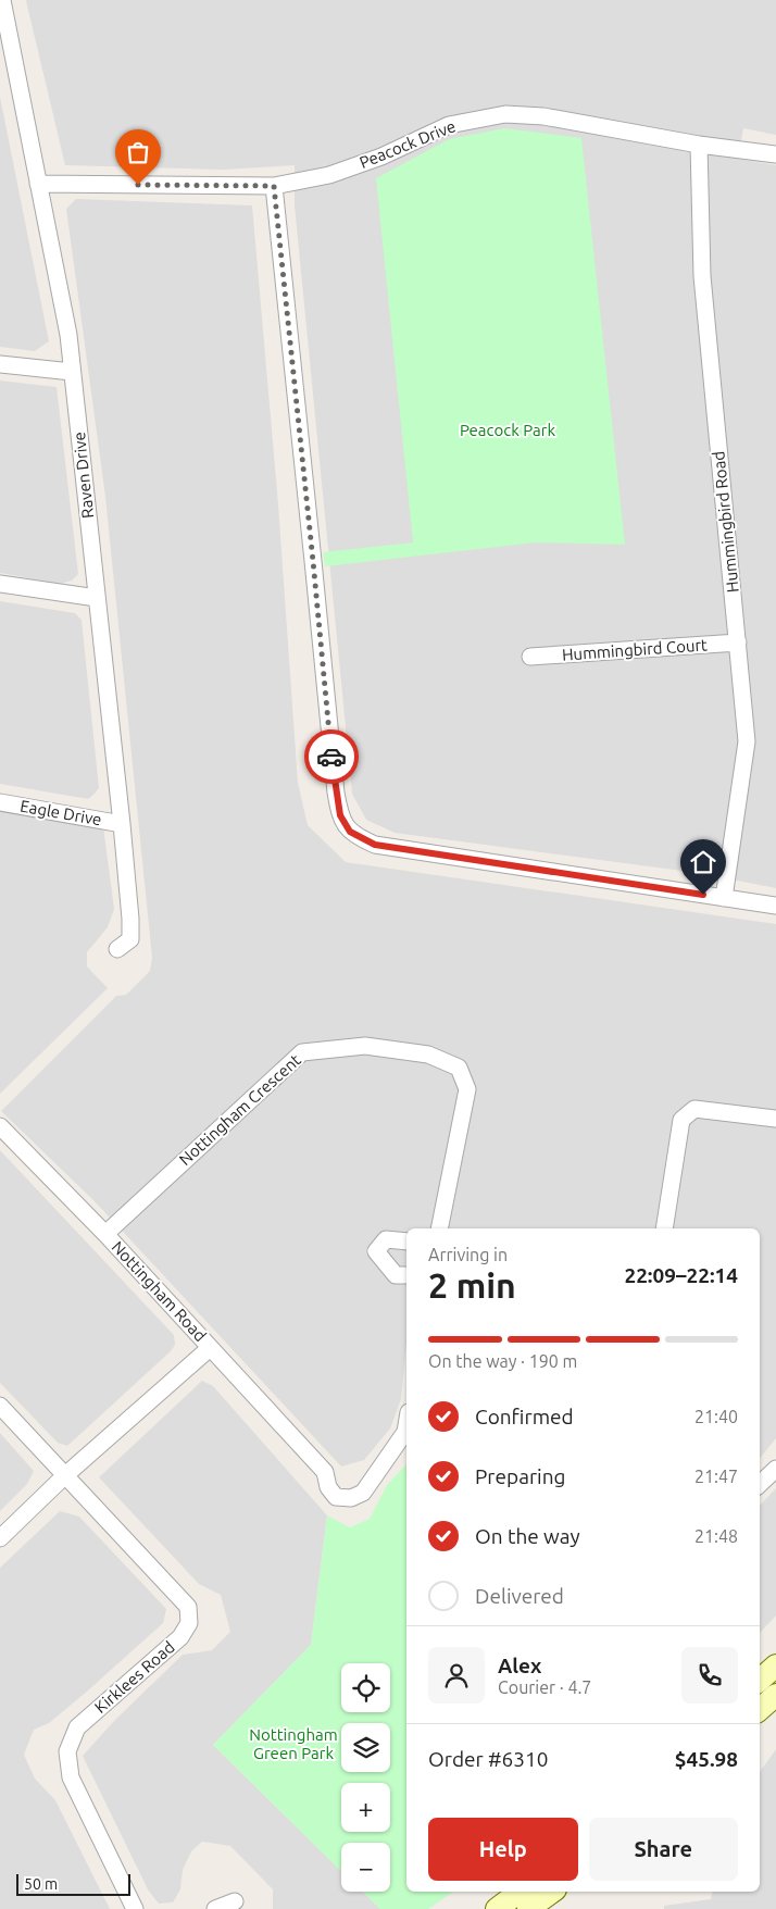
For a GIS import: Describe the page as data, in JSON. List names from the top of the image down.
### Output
{
  "streets": {
    "street": [
      "Peacock Drive",
      "Raven Drive",
      "Hummingbird Road",
      "Hummingbird Court",
      "Eagle Drive",
      "Nottingham Crescent",
      "Nottingham Road",
      "Kirklees Road"
    ]
  },
  "crossings": [
    ["Peacock Drive", "Raven Drive"],
    ["Peacock Drive", "Hummingbird Road"],
    ["Raven Drive", "Eagle Drive"],
    ["Hummingbird Road", "Hummingbird Court"],
    ["Nottingham Crescent", "Nottingham Road"],
    ["Nottingham Road", "Kirklees Road"]
  ],
  "parks": ["Peacock Park", "Nottingham Green Park"],
  "scale_bar": "50 m",
  "page": {
    "heading": ["2 min", "Arriving in", "22:09–22:14"],
    "panel": [
      "Alex",
      "Courier · 4.7",
      "Order #6310",
      "$45.98"
    ],
    "bar": "On the way · 190 m",
    "list": [
      ["Confirmed", "21:40"],
      ["Preparing", "21:47"],
      ["On the way", "21:48"],
      "Delivered"
    ],
    "map_buttons": ["+", "−"],
    "buttons": ["Help", "Share"],
    "scale": "50 m"
  }
}
